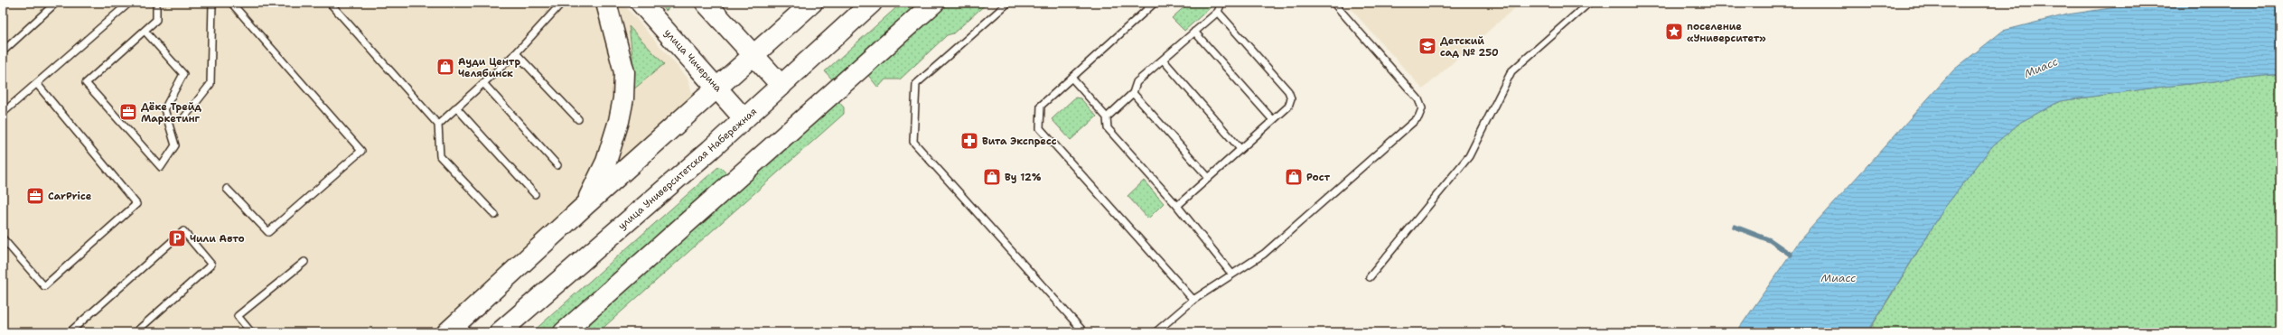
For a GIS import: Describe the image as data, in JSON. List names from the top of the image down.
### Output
{
  "streets": {
    "main road": ["улица Чичерина", "улица Университетская Набережная"]
  },
  "crossings": [
    ["улица Чичерина", "улица Университетская Набережная"]
  ],
  "water": ["Миасс"],
  "places": {
    "place": ["поселение «Университет»"],
    "school or university": ["Детский сад № 250"],
    "shop": ["Ауди Центр Челябинск", "Ву 12%", "Рост"],
    "office": ["Дёке Трейд Маркетинг", "CarPrice"],
    "pharmacy": ["Вита Экспресс"],
    "parking": ["Чили Авто"]
  }
}
